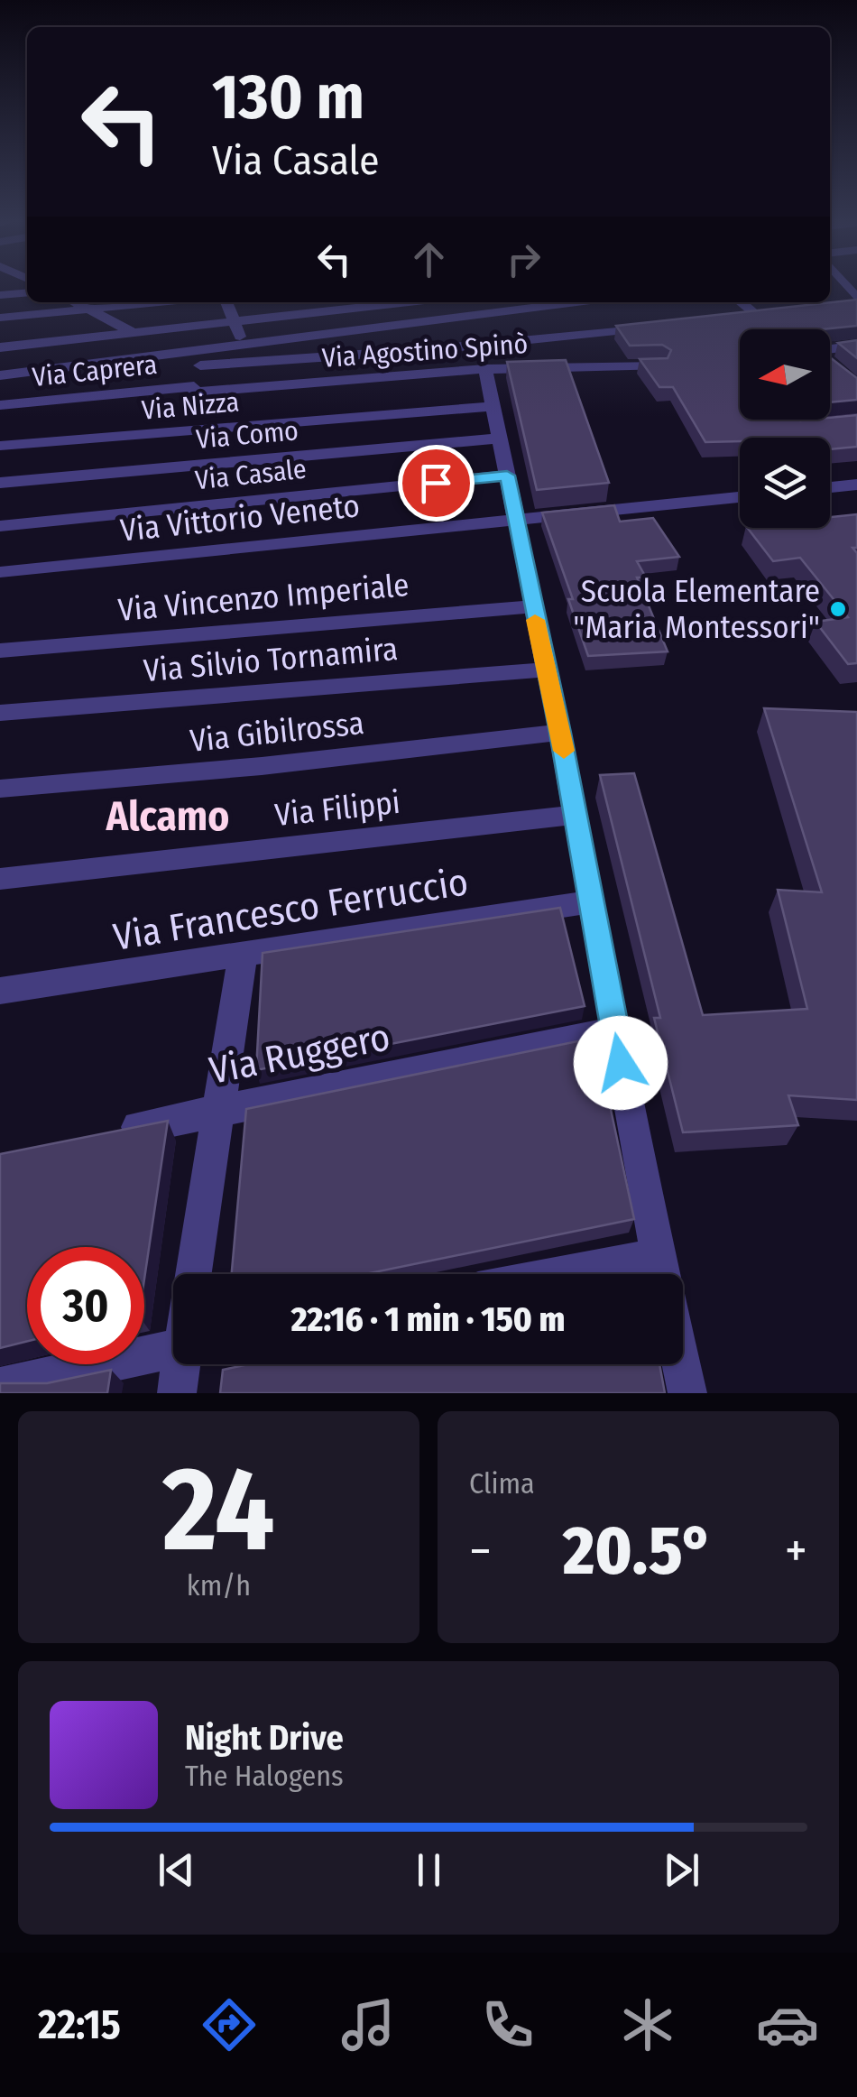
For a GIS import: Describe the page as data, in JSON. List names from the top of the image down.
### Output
{
  "streets": {
    "street": [
      "Via Agostino Spinò",
      "Via Caprera",
      "Via Nizza",
      "Via Como",
      "Via Casale",
      "Via Vittorio Veneto",
      "Via Vincenzo Imperiale",
      "Via Silvio Tornamira",
      "Via Gibilrossa",
      "Via Filippi",
      "Via Francesco Ferruccio",
      "Via Ruggero"
    ]
  },
  "crossings": [
    ["Via Agostino Spinò", "Via Caprera"],
    ["Via Agostino Spinò", "Via Nizza"],
    ["Via Caprera", "Via Nizza"]
  ],
  "districts": ["Alcamo"],
  "places": ["Scuola Elementare \"Maria Montessori\""],
  "north": "left",
  "page": {
    "turn": ["130 m", "Via Casale"],
    "limit": "30",
    "trip": "22:16 · 1 min · 150 m",
    "tile": [
      ["24", "km/h"],
      "Clima"
    ],
    "heat": ["−", "20.5°", "+"],
    "song": ["Night Drive", "The Halogens"],
    "tabs": "22:15"
  }
}
